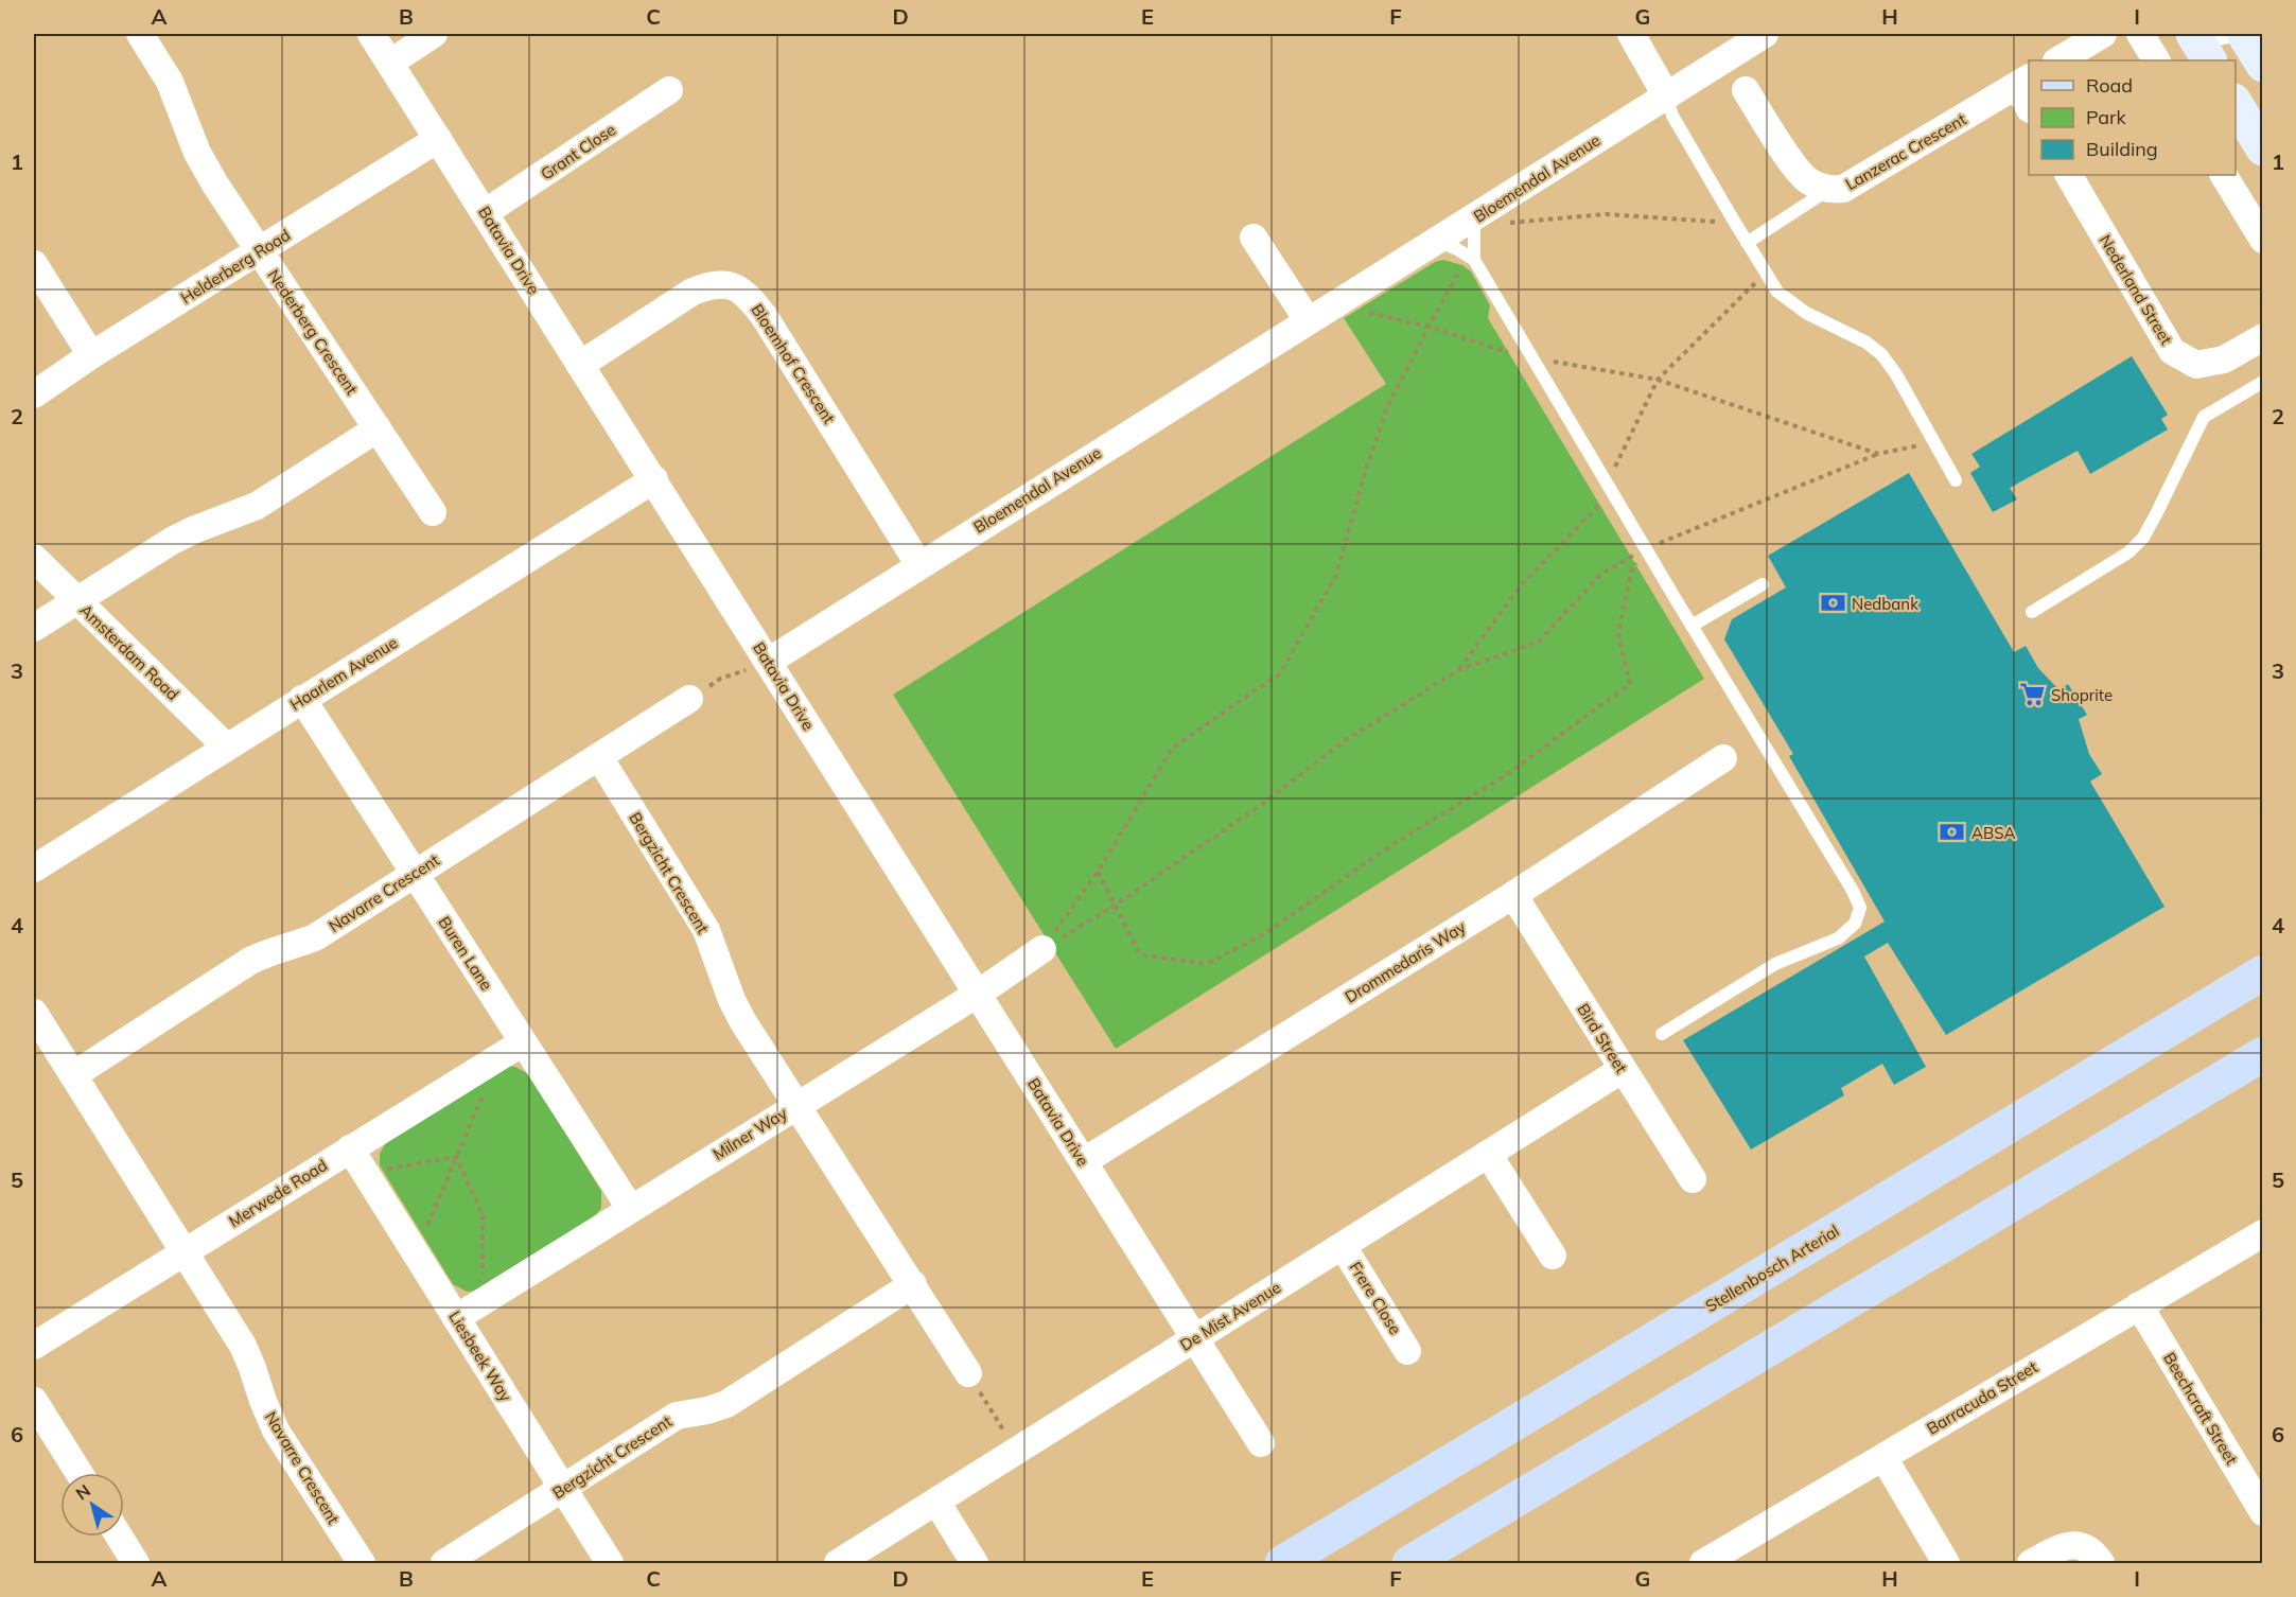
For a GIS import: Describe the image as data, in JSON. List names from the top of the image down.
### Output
{
  "streets": {
    "main road": ["Stellenbosch Arterial"],
    "street": [
      "Grant Close",
      "Lanzerac Crescent",
      "Bloemendal Avenue",
      "Batavia Drive",
      "Helderberg Road",
      "Nederland Street",
      "Nederberg Crescent",
      "Bloemhof Crescent",
      "Amsterdam Road",
      "Haarlem Avenue",
      "Bergzicht Crescent",
      "Navarre Crescent",
      "Buren Lane",
      "Drommedaris Way",
      "Bird Street",
      "Milner Way",
      "Merwede Road",
      "Frere Close",
      "De Mist Avenue",
      "Liesbeek Way",
      "Barracuda Street",
      "Beechcraft Street"
    ]
  },
  "crossings": [
    ["Grant Close", "Batavia Drive"],
    ["Bloemendal Avenue", "Batavia Drive"],
    ["Bloemendal Avenue", "Bloemhof Crescent"],
    ["Batavia Drive", "Helderberg Road"],
    ["Batavia Drive", "Bloemhof Crescent"],
    ["Batavia Drive", "Haarlem Avenue"],
    ["Batavia Drive", "Drommedaris Way"],
    ["Batavia Drive", "Milner Way"],
    ["Batavia Drive", "De Mist Avenue"],
    ["Helderberg Road", "Nederberg Crescent"],
    ["Amsterdam Road", "Haarlem Avenue"],
    ["Haarlem Avenue", "Buren Lane"],
    ["Bergzicht Crescent", "Navarre Crescent"],
    ["Bergzicht Crescent", "Milner Way"],
    ["Bergzicht Crescent", "Liesbeek Way"],
    ["Navarre Crescent", "Buren Lane"],
    ["Navarre Crescent", "Merwede Road"],
    ["Buren Lane", "Milner Way"],
    ["Buren Lane", "Merwede Road"],
    ["Drommedaris Way", "Bird Street"],
    ["Bird Street", "De Mist Avenue"],
    ["Milner Way", "Liesbeek Way"],
    ["Merwede Road", "Liesbeek Way"],
    ["Frere Close", "De Mist Avenue"],
    ["Barracuda Street", "Beechcraft Street"]
  ],
  "places": {
    "bank": ["Nedbank", "ABSA"],
    "supermarket": ["Shoprite"]
  },
  "legend": ["Road", "Park", "Building"],
  "north": "top left",
  "grid": {
    "columns": [
      "A",
      "B",
      "C",
      "D",
      "E",
      "F",
      "G",
      "H",
      "I"
    ],
    "rows": [
      "1",
      "2",
      "3",
      "4",
      "5",
      "6"
    ]
  }
}
